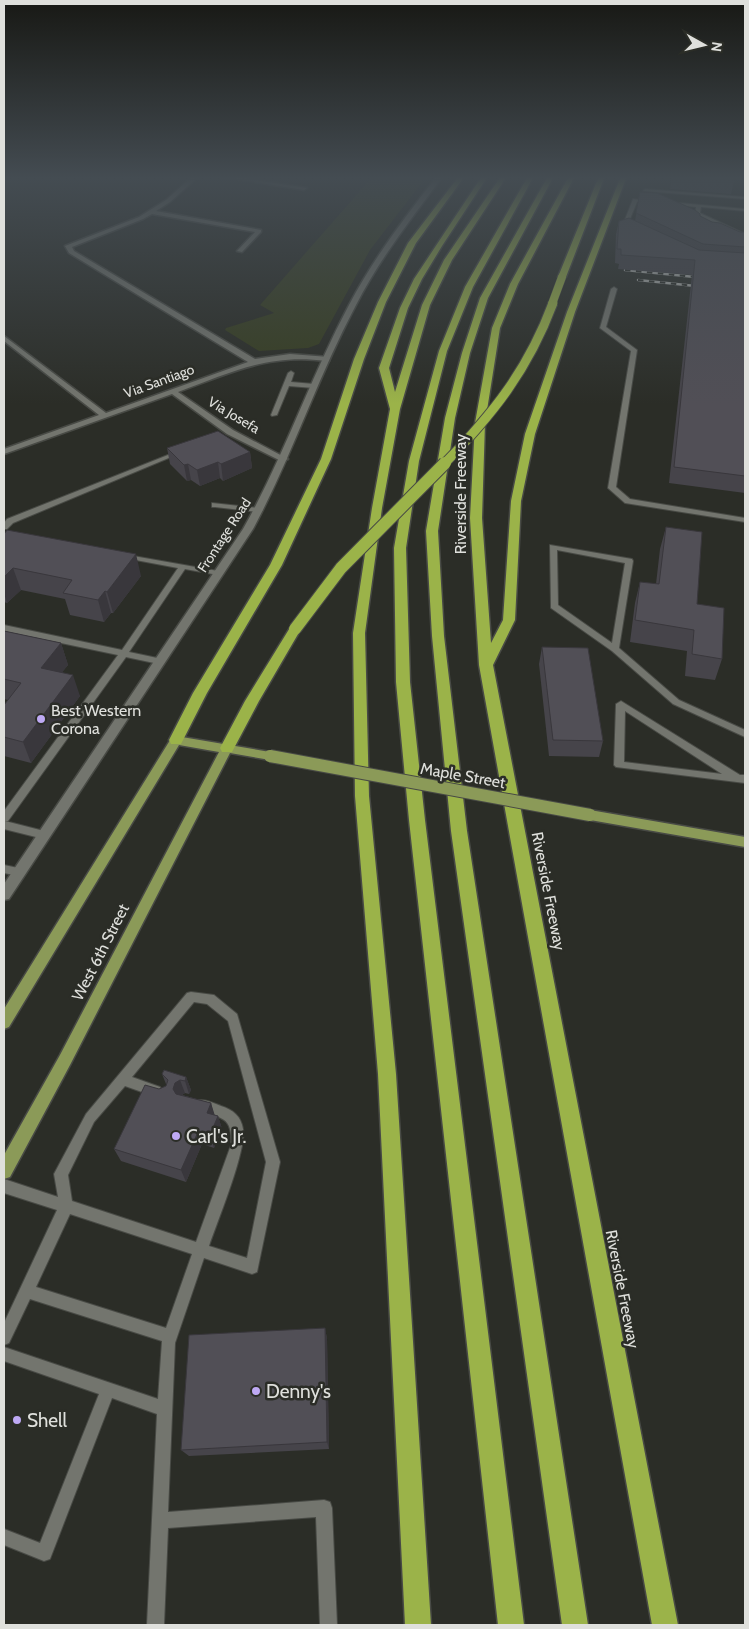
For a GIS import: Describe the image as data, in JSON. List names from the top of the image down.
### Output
{
  "streets": {
    "highway": ["Riverside Freeway"],
    "main road": ["Maple Street", "West 6th Street"],
    "street": ["Via Santiago", "Via Josefa", "Frontage Road"]
  },
  "crossings": [
    ["Via Santiago", "Via Josefa"],
    ["Via Santiago", "Frontage Road"],
    ["Via Josefa", "Frontage Road"],
    ["Maple Street", "West 6th Street"]
  ],
  "places": [
    "Best Western Corona",
    "Carl's Jr.",
    "Denny's",
    "Shell"
  ],
  "north": "right"
}
